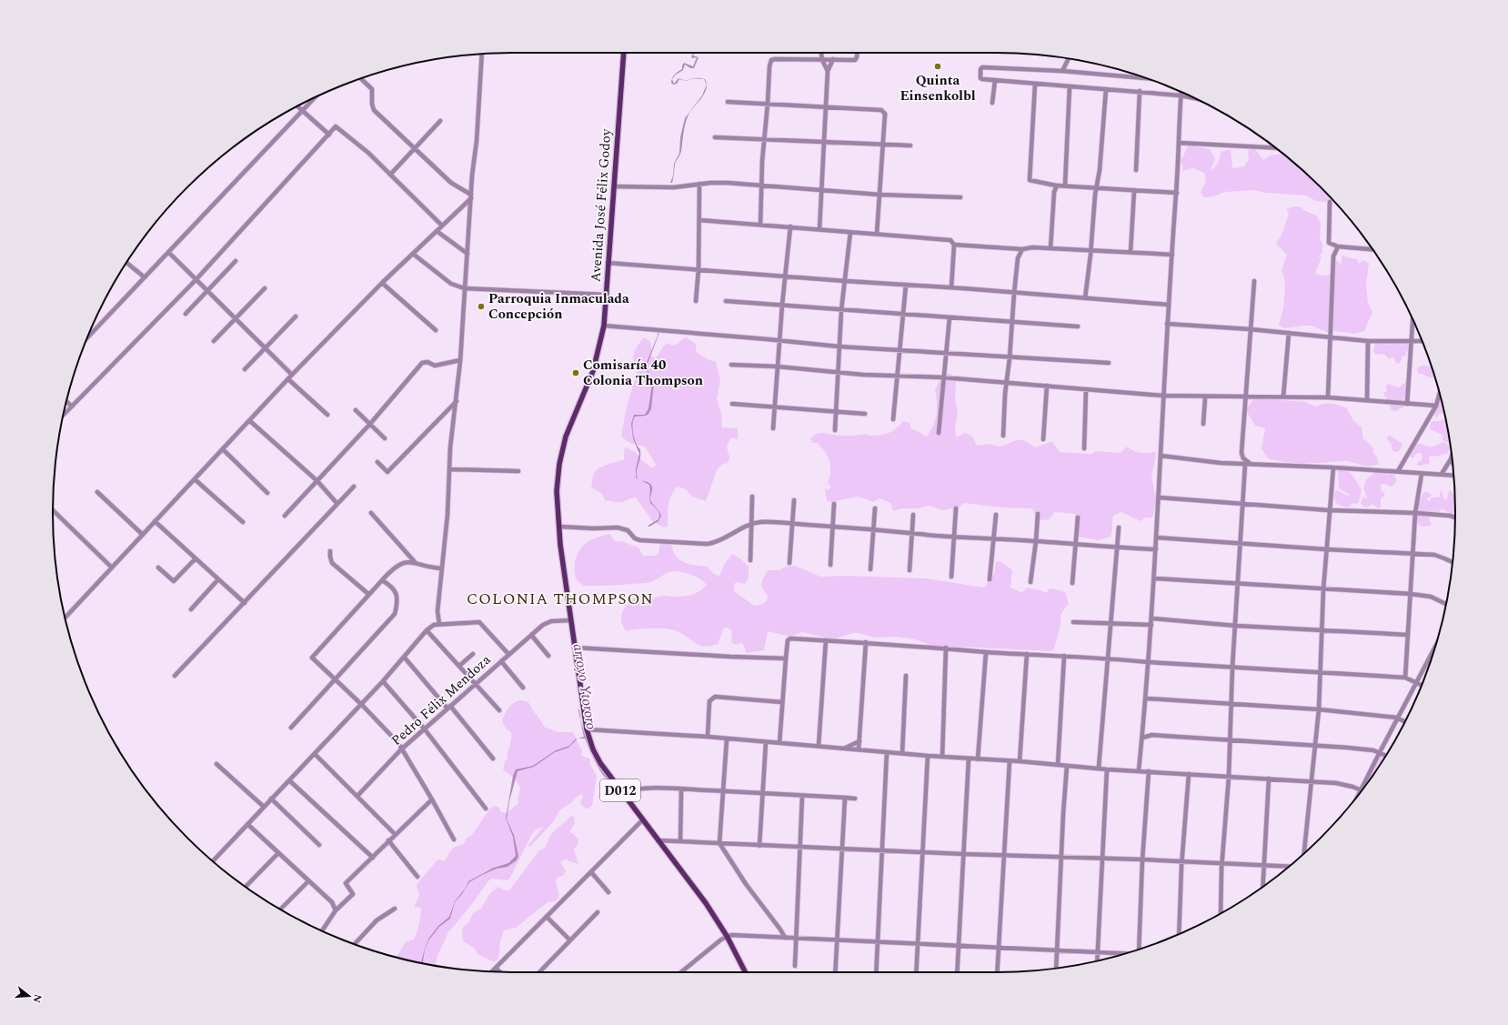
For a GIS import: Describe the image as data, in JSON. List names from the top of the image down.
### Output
{
  "streets": {
    "main road": ["Avenida José Félix Godoy", "D012"],
    "street": ["Pedro Félix Mendoza"]
  },
  "crossings": [
    ["Avenida José Félix Godoy", "Pedro Félix Mendoza"],
    ["Avenida José Félix Godoy", "D012"],
    ["Pedro Félix Mendoza", "D012"]
  ],
  "districts": ["COLONIA THOMPSON"],
  "water": ["arroyo Ytororo"],
  "places": ["Quinta Einsenkolbl", "Parroquia Inmaculada Concepción", "Comisaría 40 Colonia Thompson"],
  "north": "right"
}
